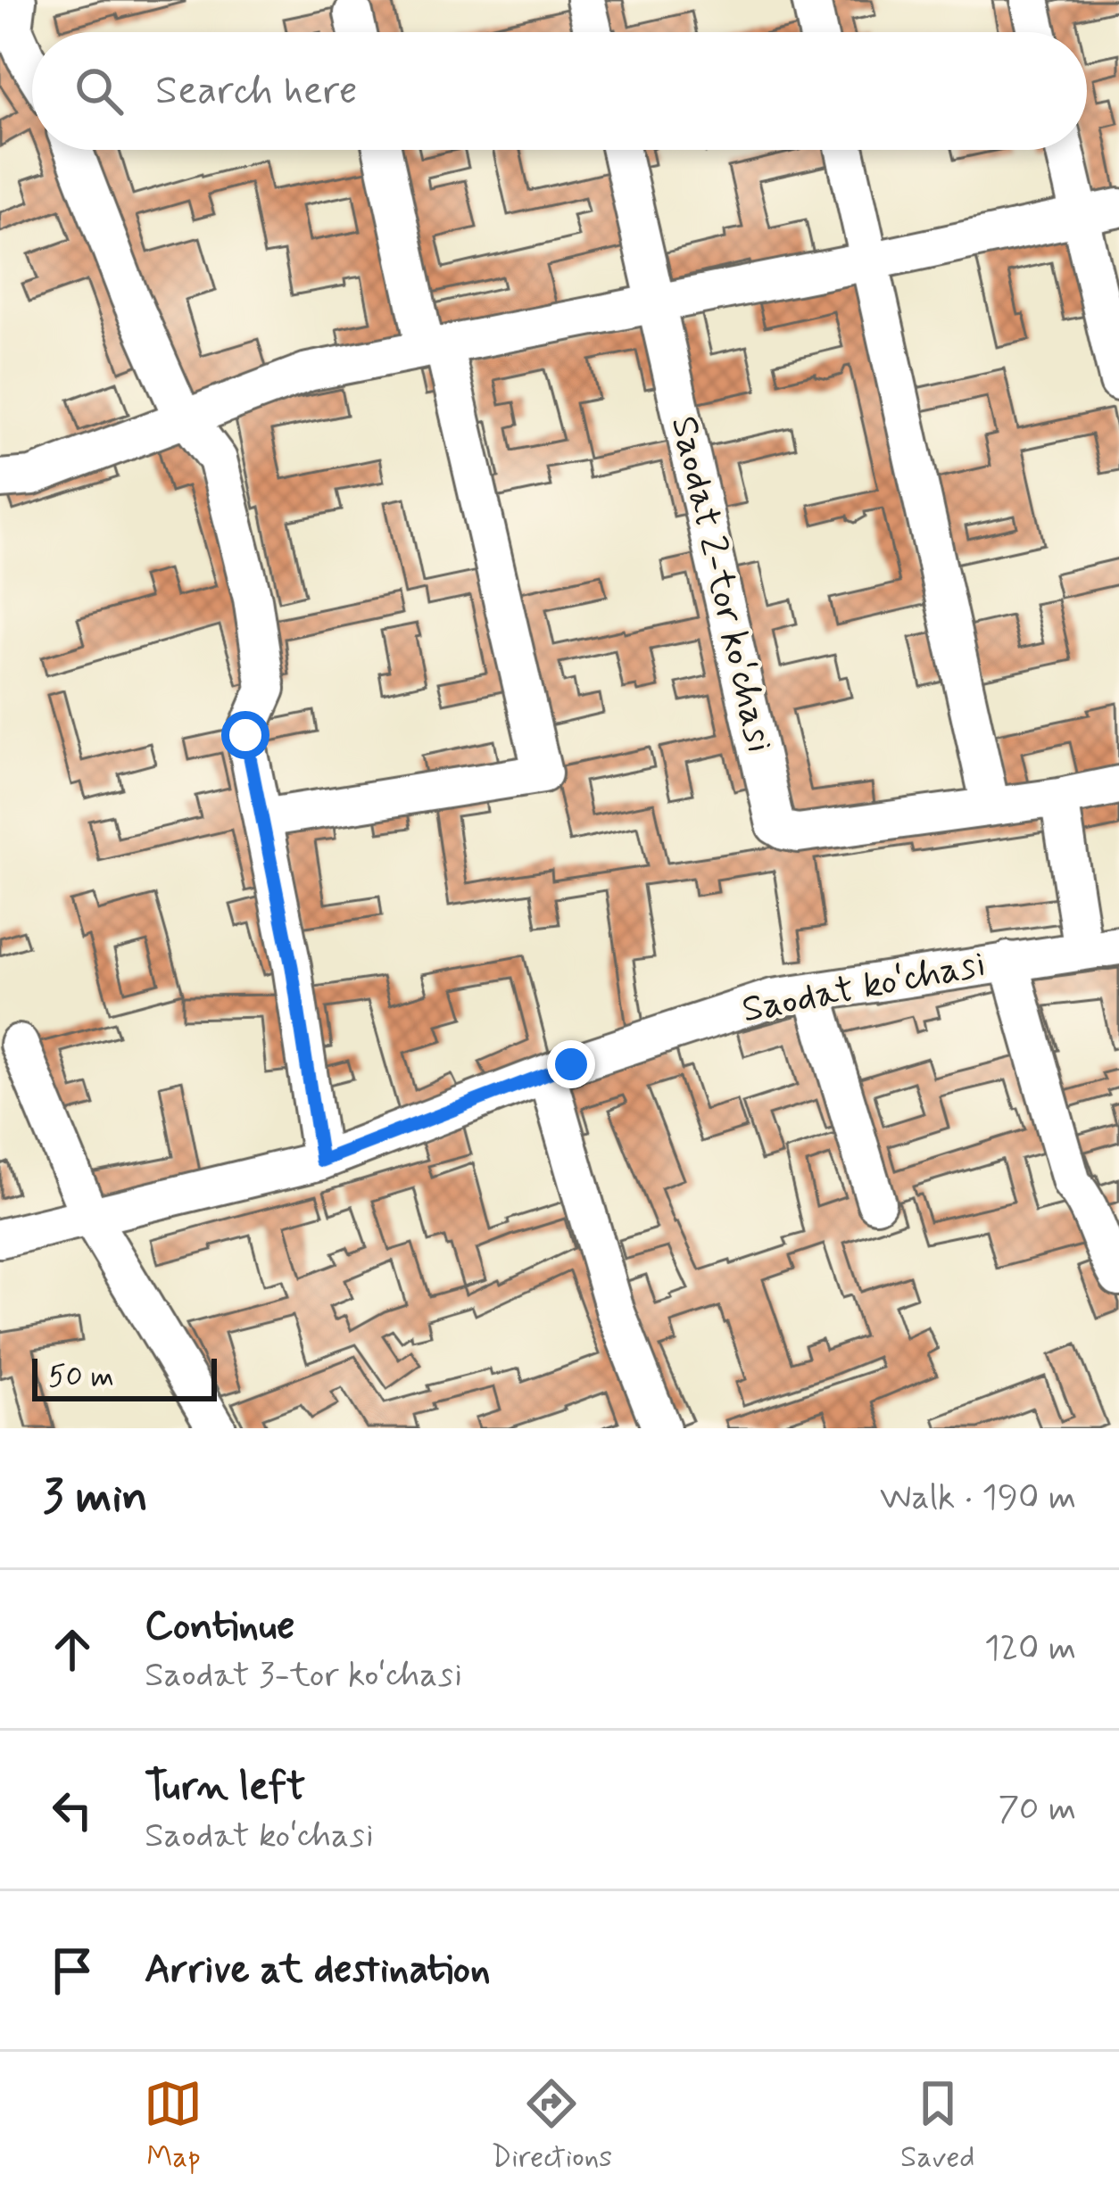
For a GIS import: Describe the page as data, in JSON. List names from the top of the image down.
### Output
{
  "streets": {
    "street": ["Saodat 2-tor koʻchasi", "Saodat koʻchasi"]
  },
  "scale_bar": "50 m",
  "page": {
    "search": "Search here",
    "scale": "50 m",
    "heading": ["3 min", "Walk · 190 m"],
    "list": [
      ["Continue", "Saodat 3-tor koʻchasi", "120 m"],
      ["Turn left", "Saodat koʻchasi", "70 m"],
      "Arrive at destination"
    ],
    "nav": ["Map", "Directions", "Saved"]
  }
}
